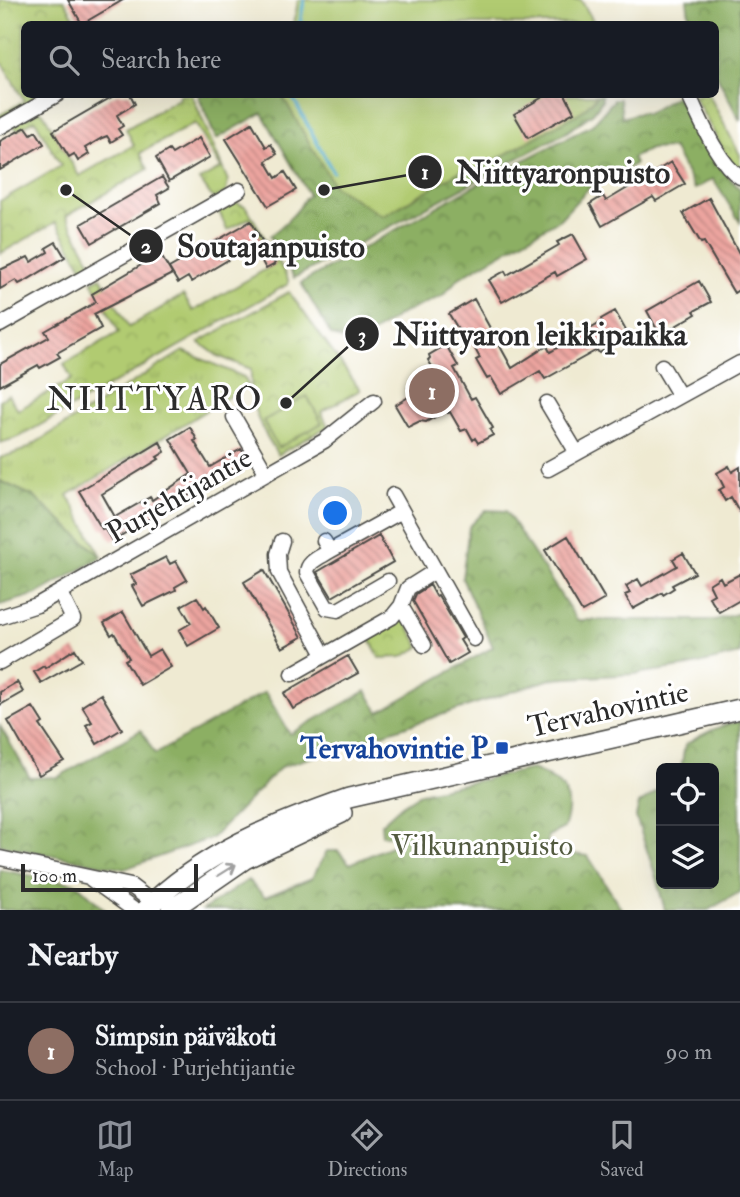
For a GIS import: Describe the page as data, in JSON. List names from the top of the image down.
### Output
{
  "streets": {
    "main road": ["Tervahovintie"],
    "street": ["Purjehtijantie"]
  },
  "districts": ["NIITTYARO"],
  "parks": ["Vilkunanpuisto"],
  "places": {
    "other": ["Soutajanpuisto", "Niittyaronpuisto", "Niittyaron leikkipaikka"],
    "transit": ["Tervahovintie P"]
  },
  "scale_bar": "100 m",
  "page": {
    "search": "Search here",
    "pins": "1",
    "scale": "100 m",
    "heading": "Nearby",
    "list": [
      {
        "mark": "1",
        "name": "Simpsin päiväkoti",
        "note": "School · Purjehtijantie",
        "value": "90 m"
      }
    ],
    "nav": ["Map", "Directions", "Saved"]
  }
}
